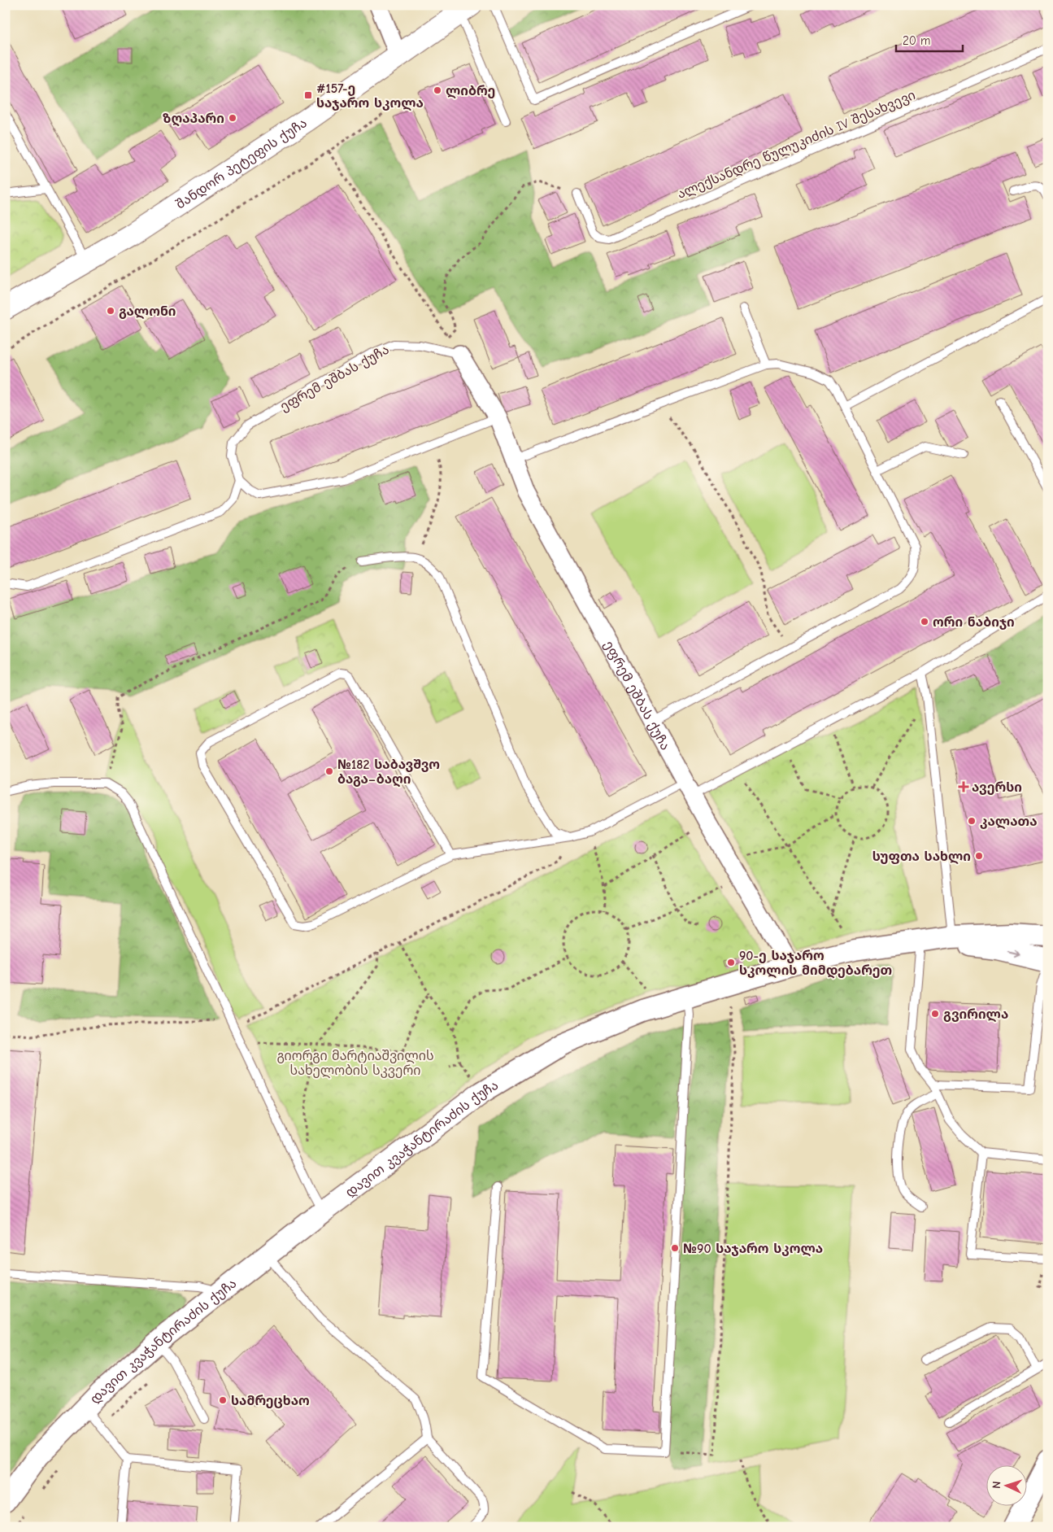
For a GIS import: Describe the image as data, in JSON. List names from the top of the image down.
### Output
{
  "streets": {
    "main road": ["შანდორ პეტეფის ქუჩა"],
    "street": ["ეფრემ ეშბას ქუჩა", "დავით კვაჭანტირაძის ქუჩა"],
    "lane": ["ალექსანდრე წულუკიძის IV შესახვევი"]
  },
  "crossings": [
    ["ეფრემ ეშბას ქუჩა", "დავით კვაჭანტირაძის ქუჩა"]
  ],
  "parks": ["გიორგი მარტიაშვილის სახელობის სკვერი"],
  "places": {
    "other": [
      "ლიბრე",
      "ზღაპარი",
      "გალონი",
      "ორი ნაბიჯი",
      "№182 საბავშვო ბაგა–ბაღი",
      "კალათა",
      "სუფთა სახლი",
      "90-ე საჯარო სკოლის მიმდებარეთ",
      "გვირილა",
      "№90 საჯარო სკოლა",
      "სამრეცხაო"
    ],
    "transit": ["#157-ე საჯარო სკოლა"],
    "health": ["ავერსი"]
  },
  "scale_bar": "20 m",
  "north": "left"
}
